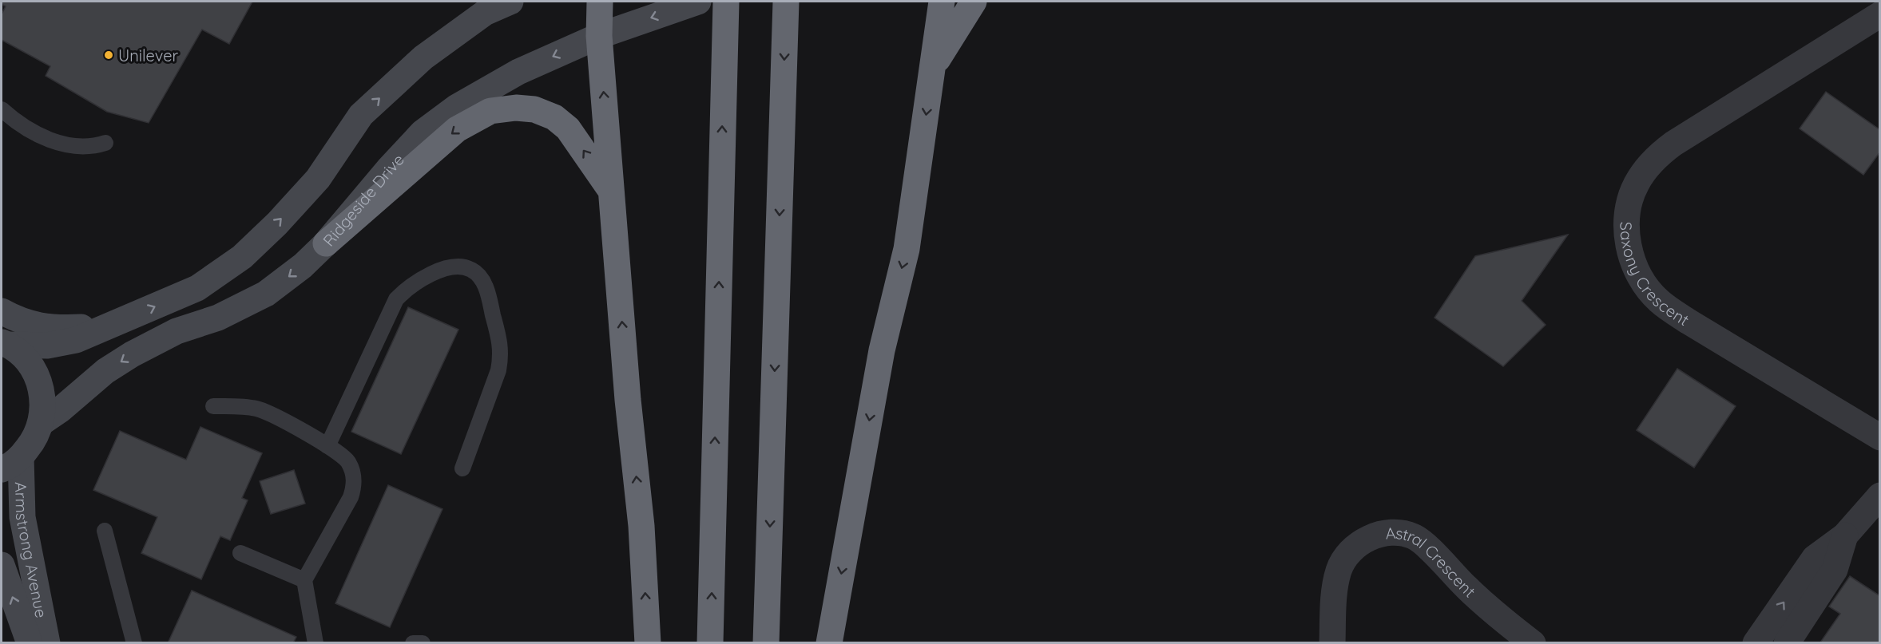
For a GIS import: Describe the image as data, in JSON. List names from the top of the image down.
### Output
{
  "streets": {
    "street": [
      "Ridgeside Drive",
      "Saxony Crescent",
      "Armstrong Avenue",
      "Astral Crescent"
    ]
  },
  "places": ["Unilever"]
}
